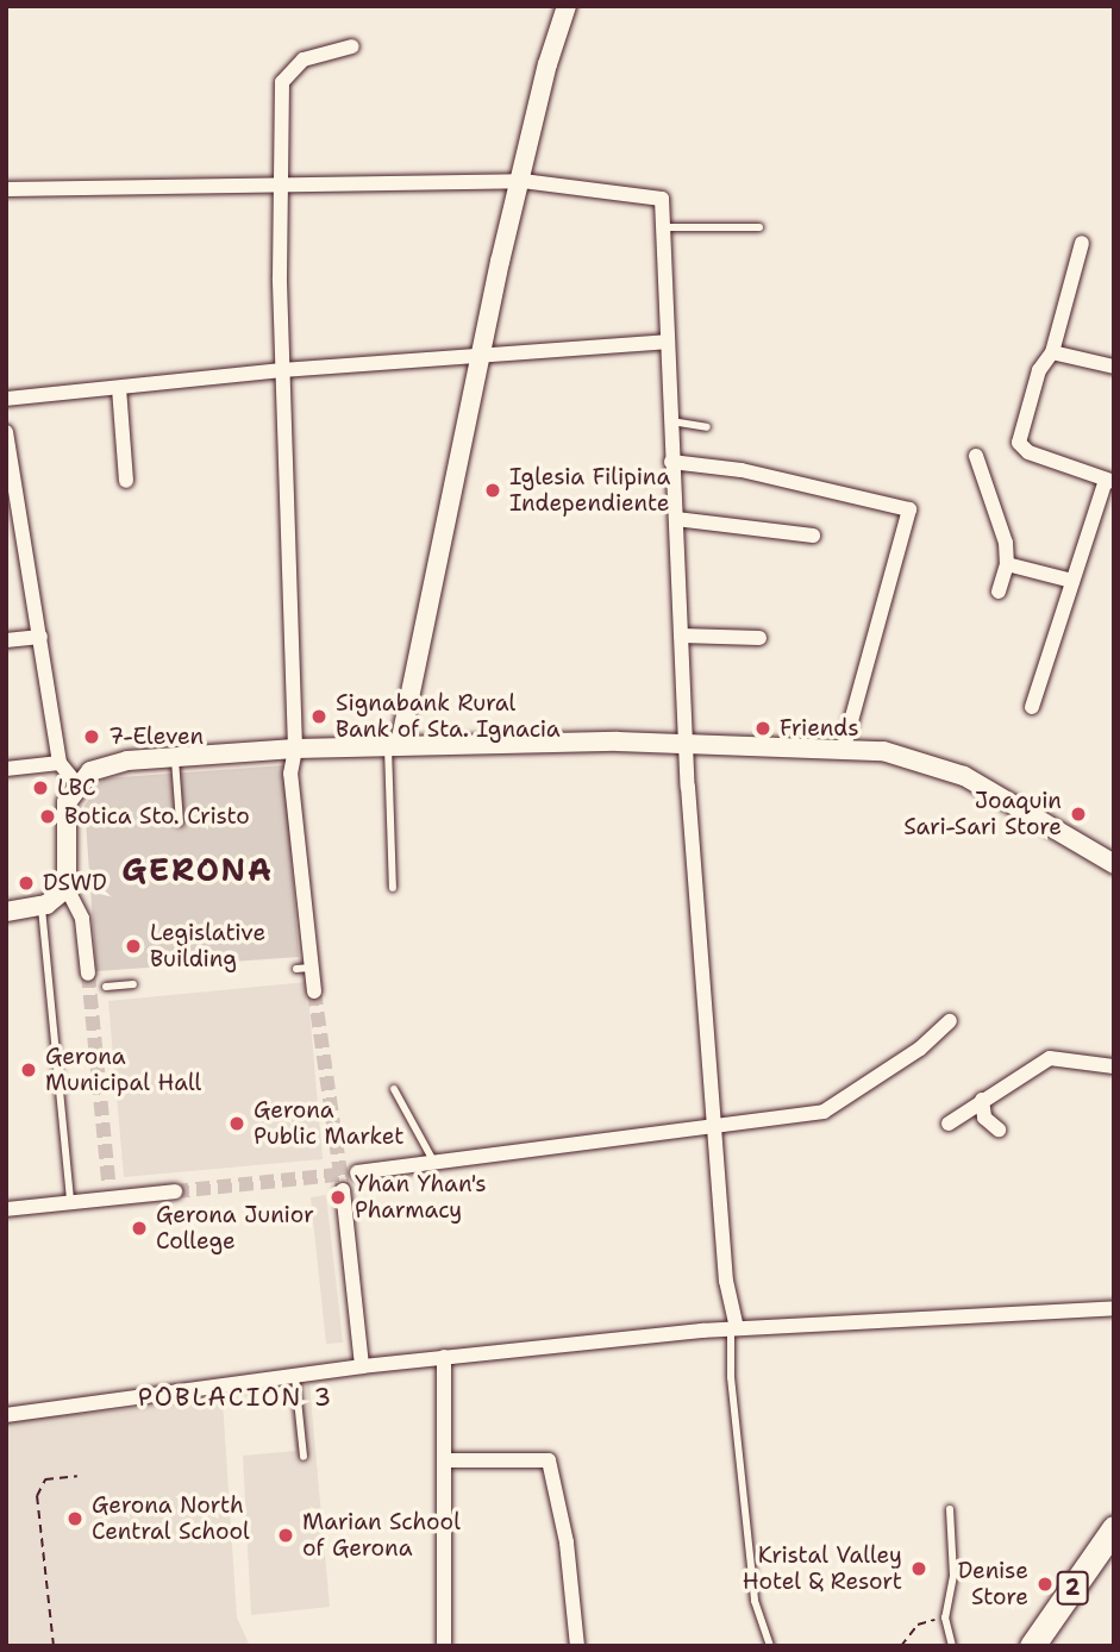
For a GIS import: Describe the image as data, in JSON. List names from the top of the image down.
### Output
{
  "streets": {
    "highway": ["2"]
  },
  "districts": ["GERONA", "POBLACION 3"],
  "places": [
    "Iglesia Filipina Independiente",
    "Signabank Rural Bank of Sta. Ignacia",
    "Friends",
    "7-Eleven",
    "LBC",
    "Joaquin Sari-Sari Store",
    "Botica Sto. Cristo",
    "DSWD",
    "Legislative Building",
    "Gerona Municipal Hall",
    "Gerona Public Market",
    "Yhan Yhan's Pharmacy",
    "Gerona Junior College",
    "Gerona North Central School",
    "Marian School of Gerona",
    "Kristal Valley Hotel & Resort",
    "Denise Store"
  ]
}
